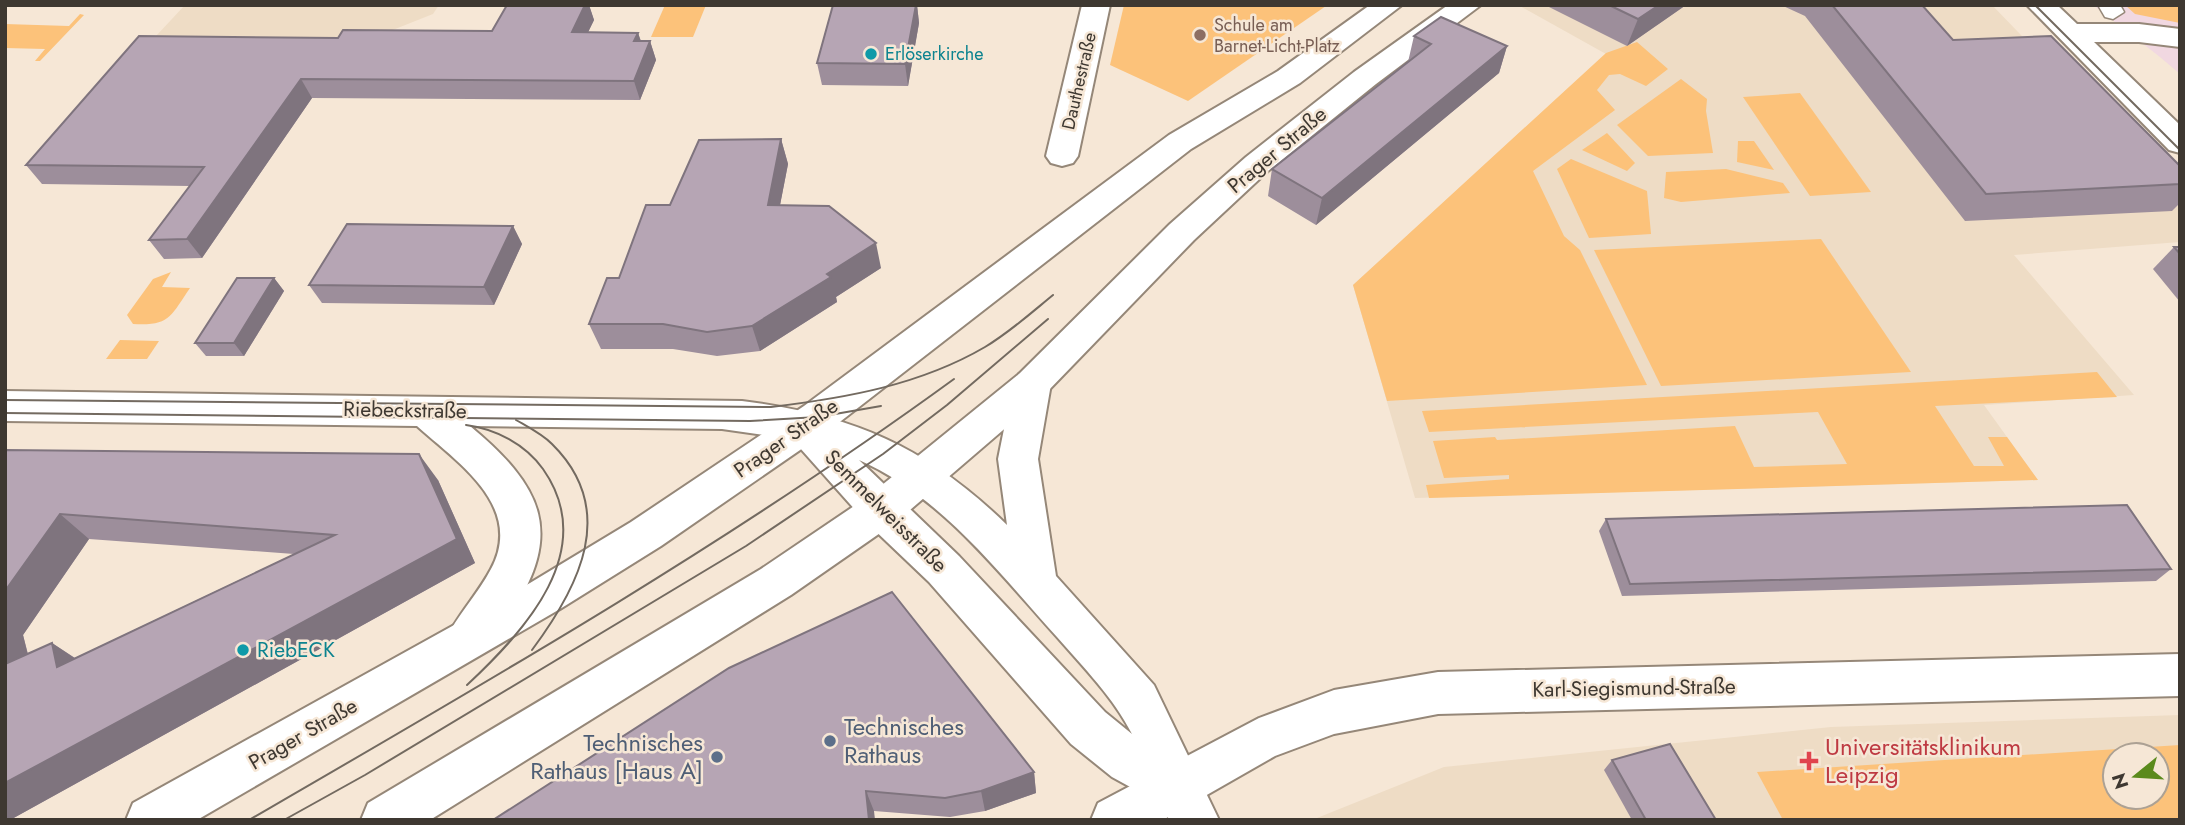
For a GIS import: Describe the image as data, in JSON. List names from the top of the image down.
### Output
{
  "streets": {
    "main road": [
      "Dauthestraße",
      "Prager Straße",
      "Riebeckstraße",
      "Semmelweisstraße",
      "Karl-Siegismund-Straße"
    ]
  },
  "crossings": [
    ["Prager Straße", "Riebeckstraße"],
    ["Prager Straße", "Semmelweisstraße"],
    ["Riebeckstraße", "Semmelweisstraße"],
    ["Semmelweisstraße", "Karl-Siegismund-Straße"]
  ],
  "places": {
    "other": [
      "Schule am Barnet-Licht-Platz",
      "Erlöserkirche",
      "RiebECK",
      "Technisches Rathaus",
      "Technisches Rathaus [Haus A]"
    ],
    "health": ["Universitätsklinikum Leipzig"]
  },
  "north": "left"
}
